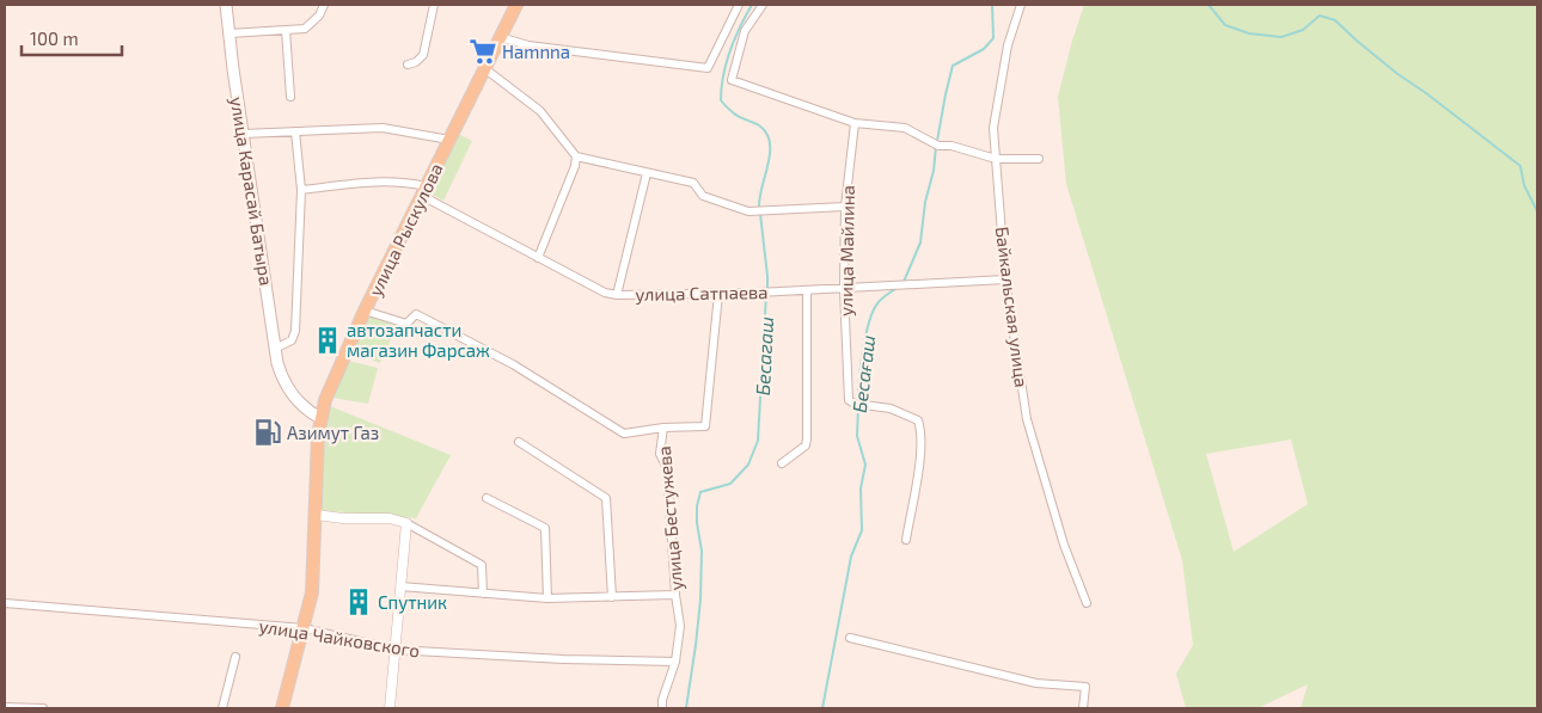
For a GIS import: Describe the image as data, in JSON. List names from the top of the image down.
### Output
{
  "streets": {
    "main road": ["улица Карасай Батыра", "улица Рыскулова"],
    "street": [
      "улица Майлина",
      "улица Сатпаева",
      "Байкальская улица",
      "улица Бестужева",
      "улица Чайковского"
    ]
  },
  "crossings": [
    ["улица Карасай Батыра", "улица Рыскулова"],
    ["улица Карасай Батыра", "улица Сатпаева"],
    ["улица Рыскулова", "улица Сатпаева"],
    ["улица Рыскулова", "улица Чайковского"],
    ["улица Майлина", "улица Сатпаева"],
    ["улица Сатпаева", "Байкальская улица"],
    ["улица Сатпаева", "улица Бестужева"],
    ["улица Бестужева", "улица Чайковского"]
  ],
  "water": ["Бесагаш", "Бесағаш"],
  "places": {
    "supermarket": ["Hamnna"],
    "building": ["автозапчасти магазин Фарсаж", "Спутник"],
    "fuel station": ["Азимут Газ"]
  },
  "scale_bar": "100 m"
}
